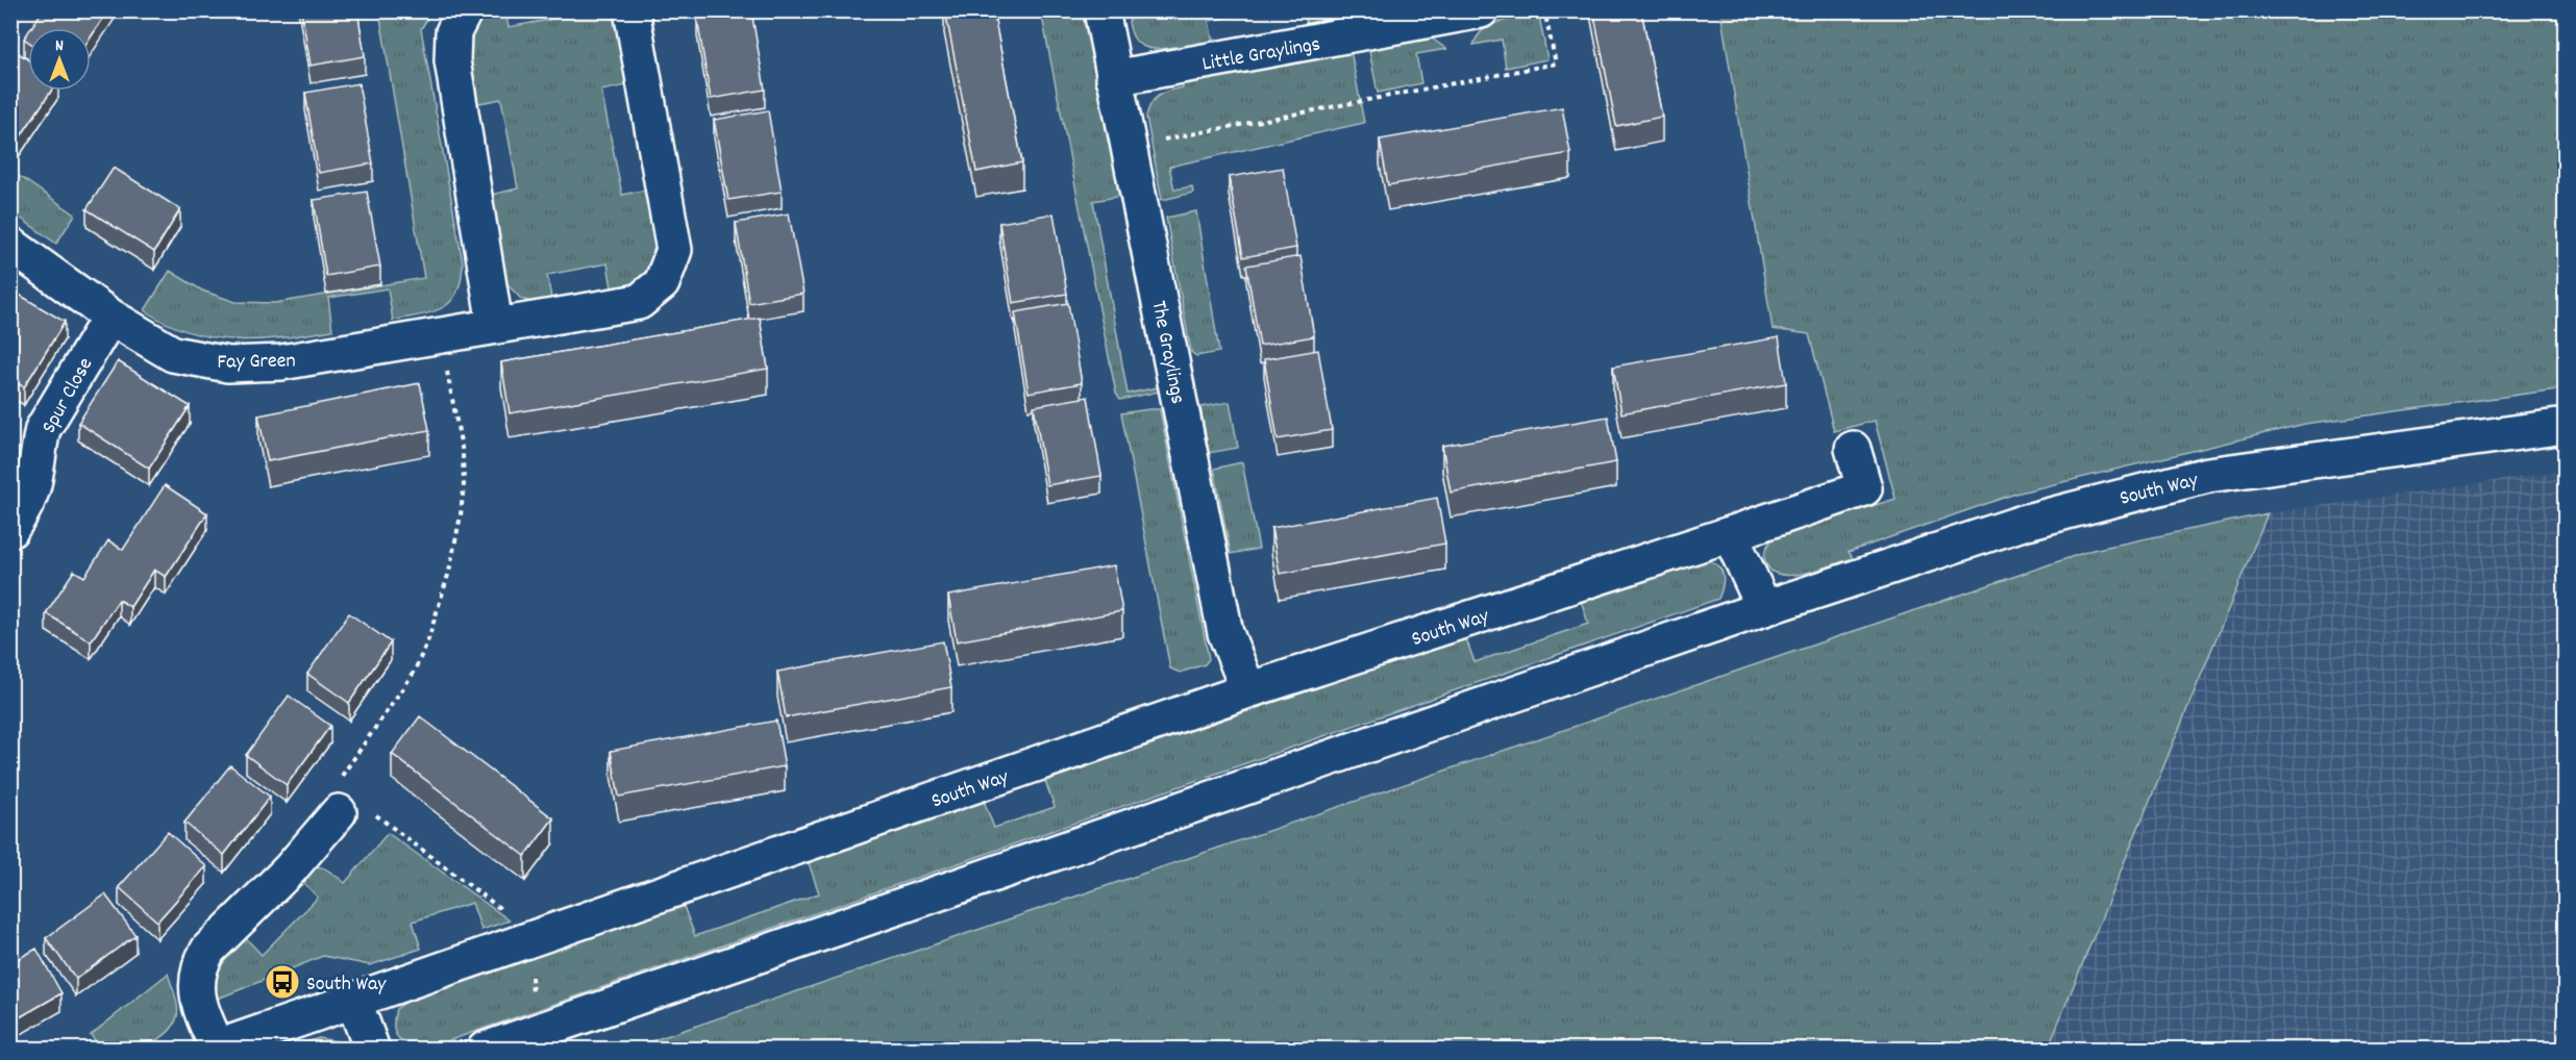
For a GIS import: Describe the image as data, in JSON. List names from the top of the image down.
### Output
{
  "streets": {
    "street": [
      "Little Graylings",
      "The Graylings",
      "Fay Green",
      "Spur Close",
      "South Way"
    ]
  },
  "crossings": [
    ["Little Graylings", "The Graylings"],
    ["The Graylings", "South Way"],
    ["Fay Green", "Spur Close"]
  ],
  "places": {
    "bus stop": ["South Way"]
  },
  "north": "top"
}
